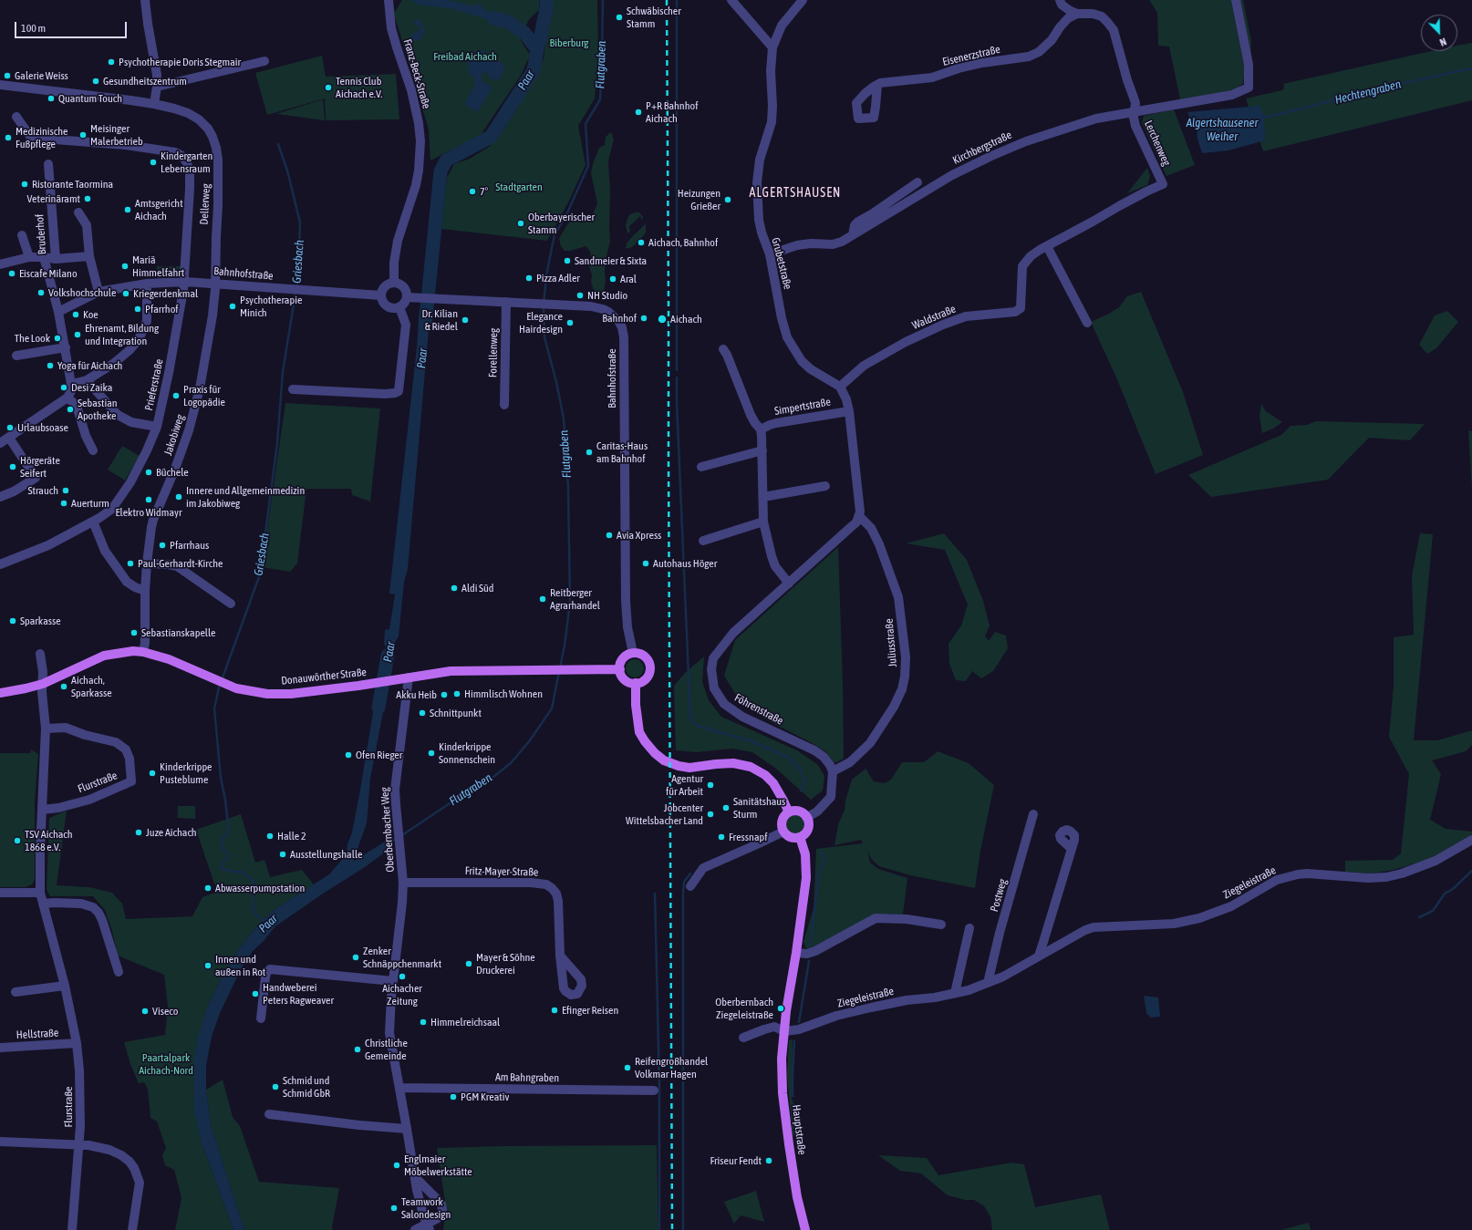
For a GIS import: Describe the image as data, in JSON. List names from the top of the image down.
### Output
{
  "streets": {
    "main road": ["Donauwörther Straße", "Hauptstraße"],
    "street": [
      "Eisenerzstraße",
      "Franz-Beck-Straße",
      "Lerchenweg",
      "Kirchbergstraße",
      "Dellerweg",
      "Bruderhof",
      "Grubetstraße",
      "Bahnhofstraße",
      "Waldstraße",
      "Forellenweg",
      "Prieferstraße",
      "Simpertstraße",
      "Jakobiweg",
      "Juliusstraße",
      "Föhrenstraße",
      "Flurstraße",
      "Oberbernbacher Weg",
      "Fritz-Mayer-Straße",
      "Ziegeleistraße",
      "Postweg",
      "Hellstraße",
      "Am Bahngraben"
    ]
  },
  "crossings": [
    ["Franz-Beck-Straße", "Bahnhofstraße"],
    ["Lerchenweg", "Kirchbergstraße"],
    ["Lerchenweg", "Waldstraße"],
    ["Kirchbergstraße", "Grubetstraße"],
    ["Dellerweg", "Bahnhofstraße"],
    ["Dellerweg", "Jakobiweg"],
    ["Grubetstraße", "Waldstraße"],
    ["Bahnhofstraße", "Forellenweg"],
    ["Bahnhofstraße", "Prieferstraße"],
    ["Bahnhofstraße", "Jakobiweg"],
    ["Bahnhofstraße", "Donauwörther Straße"],
    ["Jakobiweg", "Donauwörther Straße"],
    ["Juliusstraße", "Föhrenstraße"],
    ["Donauwörther Straße", "Flurstraße"],
    ["Donauwörther Straße", "Oberbernbacher Weg"],
    ["Flurstraße", "Hellstraße"],
    ["Oberbernbacher Weg", "Fritz-Mayer-Straße"],
    ["Oberbernbacher Weg", "Am Bahngraben"],
    ["Ziegeleistraße", "Postweg"],
    ["Ziegeleistraße", "Hauptstraße"]
  ],
  "districts": ["ALGERTSHAUSEN"],
  "water": [
    "Flutgraben",
    "Paar",
    "Hechtengraben",
    "Algertshausener Weiher",
    "Griesbach"
  ],
  "parks": [
    "Biberburg",
    "Freibad Aichach",
    "Stadtgarten",
    "Paartalpark Aichach-Nord"
  ],
  "places": [
    "Schwäbischer Stamm",
    "Psychotherapie Doris Stegmair",
    "Galerie Weiss",
    "Gesundheitszentrum",
    "Tennis Club Aichach e.V.",
    "Quantum Touch",
    "P+R Bahnhof Aichach",
    "Meisinger Malerbetrieb",
    "Medizinische Fußpflege",
    "Kindergarten Lebensraum",
    "Ristorante Taormina",
    "7°",
    "Veterinäramt",
    "Heizungen Grießer",
    "Amtsgericht Aichach",
    "Oberbayerischer Stamm",
    "Aichach, Bahnhof",
    "Sandmeier & Sixta",
    "Mariä Himmelfahrt",
    "Eiscafe Milano",
    "Pizza Adler",
    "Aral",
    "Volkshochschule",
    "Kriegerdenkmal",
    "NH Studio",
    "Psychotherapie Minich",
    "Pfarrhof",
    "Koe",
    "Bahnhof",
    "Aichach",
    "Dr. Kilian & Riedel",
    "Elegance Hairdesign",
    "Ehrenamt, Bildung und Integration",
    "The Look",
    "Yoga für Aichach",
    "Desi Zaika",
    "Praxis für Logopädie",
    "Sebastian Apotheke",
    "Urlaubsoase",
    "Caritas-Haus am Bahnhof",
    "Hörgeräte Seifert",
    "Büchele",
    "Strauch",
    "Innere und Allgemeinmedizin im Jakobiweg",
    "Elektro Widmayr",
    "Auerturm",
    "Avia Xpress",
    "Pfarrhaus",
    "Paul-Gerhardt-Kirche",
    "Autohaus Höger",
    "Aldi Süd",
    "Reitberger Agrarhandel",
    "Sparkasse",
    "Sebastianskapelle",
    "Aichach, Sparkasse",
    "Himmlisch Wohnen",
    "Akku Heib",
    "Schnittpunkt",
    "Kinderkrippe Sonnenschein",
    "Ofen Rieger",
    "Kinderkrippe Pusteblume",
    "Agentur für Arbeit",
    "Sanitätshaus Sturm",
    "Jobcenter Wittelsbacher Land",
    "Juze Aichach",
    "Halle 2",
    "Fressnapf",
    "TSV Aichach 1868 e.V.",
    "Ausstellungshalle",
    "Abwasserpumpstation",
    "Zenker Schnäppchenmarkt",
    "Mayer & Söhne Druckerei",
    "Innen und außen in Rot",
    "Aichacher Zeitung",
    "Handweberei Peters Ragweaver",
    "Oberbernbach Ziegeleistraße",
    "Efinger Reisen",
    "Viseco",
    "Himmelreichsaal",
    "Christliche Gemeinde",
    "Reifengroßhandel Volkmar Hagen",
    "Schmid und Schmid GbR",
    "PGM Kreativ",
    "Friseur Fendt",
    "Englmaier Möbelwerkstätte",
    "Teamwork Salondesign"
  ],
  "scale_bar": "100 m",
  "north": "bottom right"
}
